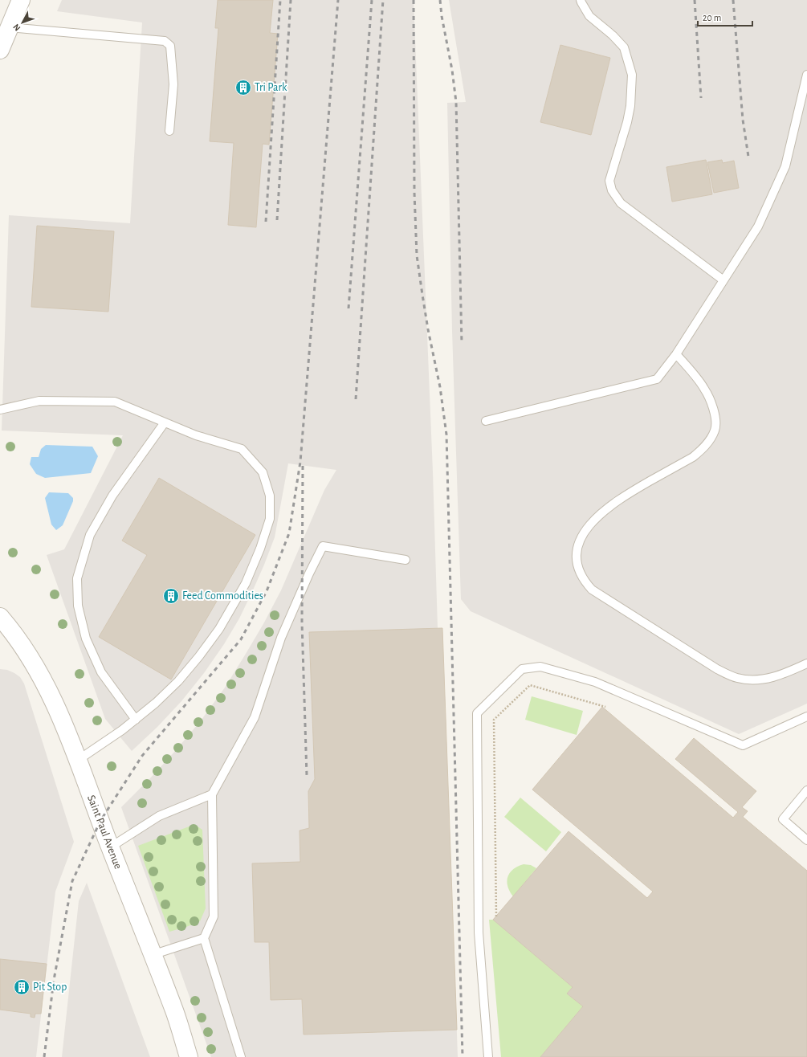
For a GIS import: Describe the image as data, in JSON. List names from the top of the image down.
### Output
{
  "streets": {
    "street": ["Saint Paul Avenue"]
  },
  "places": {
    "building": ["Tri Park", "Feed Commodities", "Pit Stop"]
  },
  "scale_bar": "20 m",
  "north": "bottom left"
}
